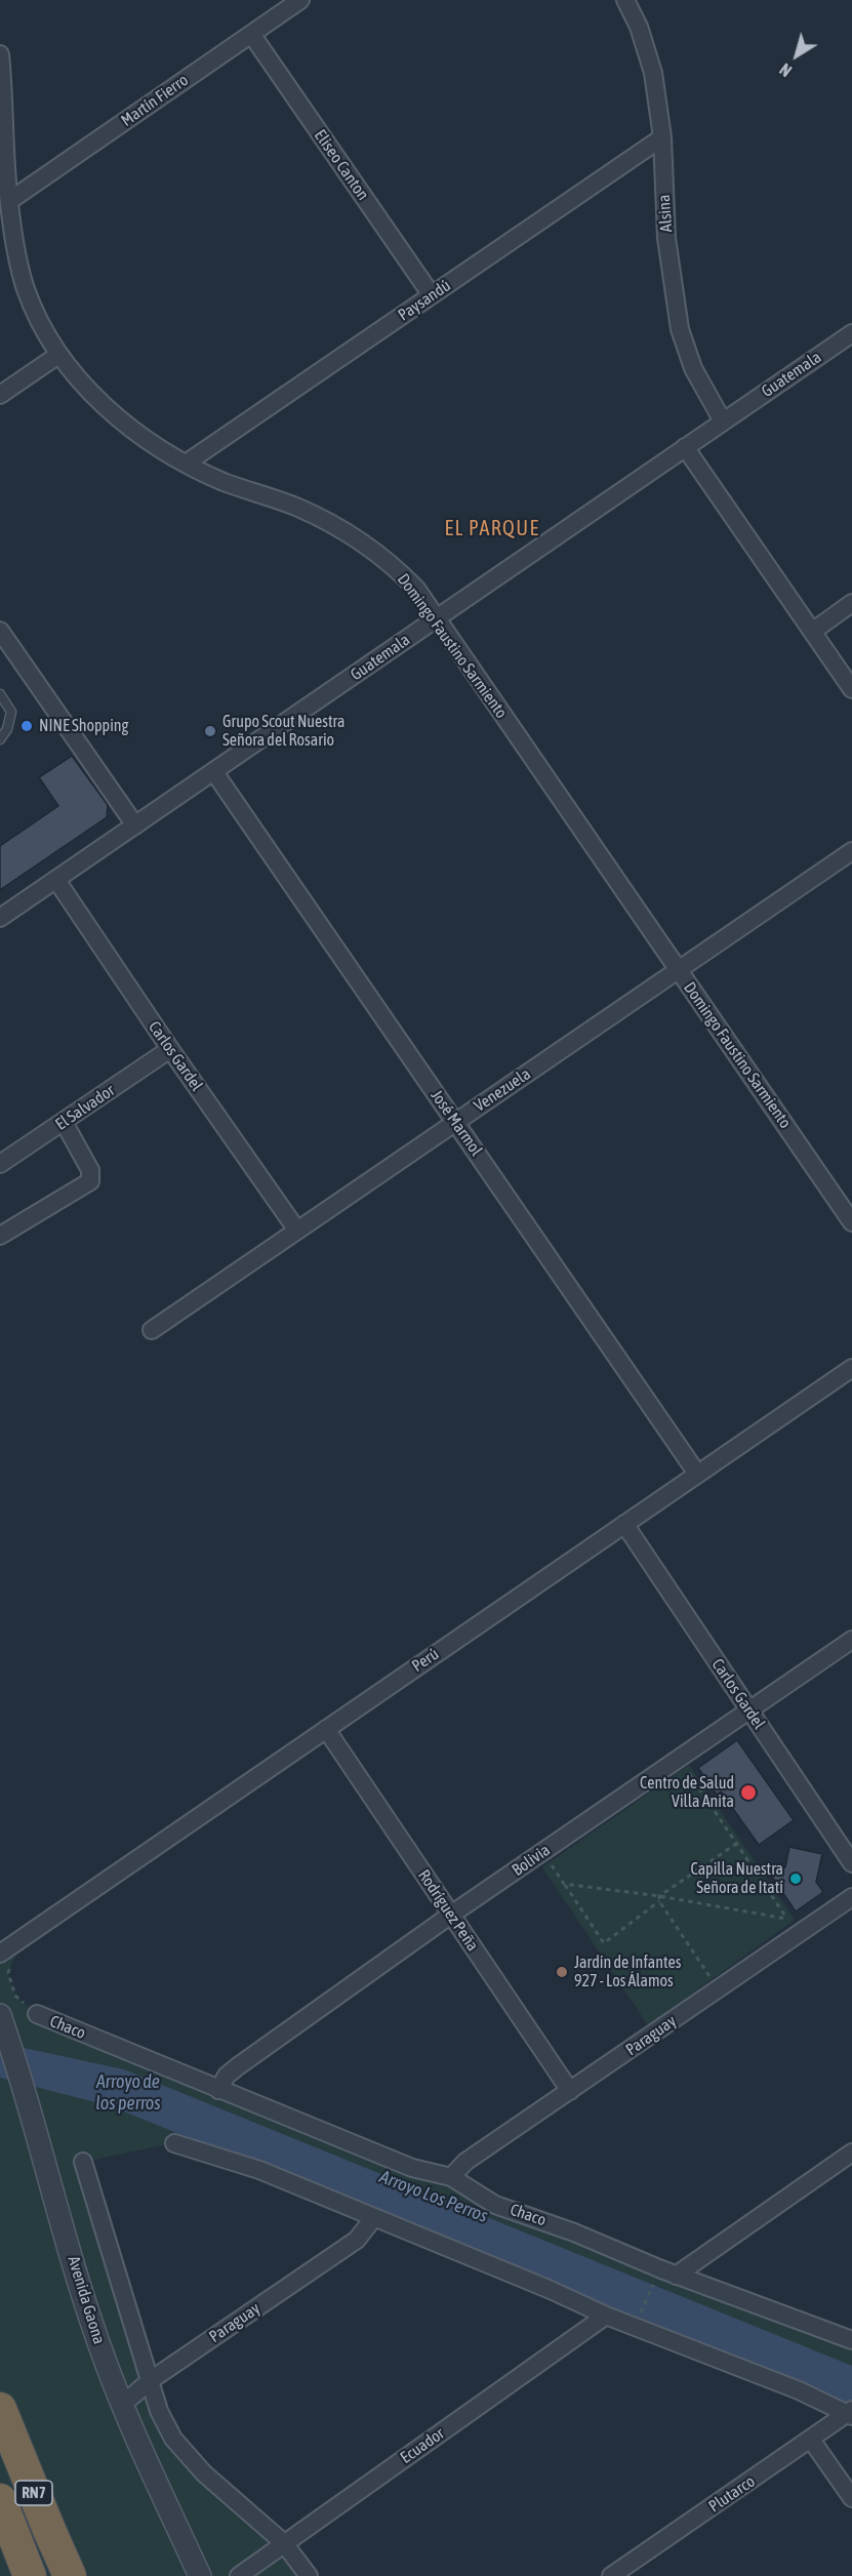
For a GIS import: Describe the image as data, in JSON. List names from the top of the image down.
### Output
{
  "streets": {
    "highway": ["RN7"],
    "street": [
      "Martín Fierro",
      "Eliseo Canton",
      "Alsina",
      "Paysandú",
      "Guatemala",
      "Domingo Faustino Sarmiento",
      "Carlos Gardel",
      "Venezuela",
      "El Salvador",
      "José Marmol",
      "Perú",
      "Bolivia",
      "Rodríguez Peña",
      "Chaco",
      "Paraguay",
      "Avenida Gaona",
      "Ecuador",
      "Plutarco"
    ]
  },
  "crossings": [
    ["Martín Fierro", "Eliseo Canton"],
    ["Martín Fierro", "Domingo Faustino Sarmiento"],
    ["Eliseo Canton", "Paysandú"],
    ["Alsina", "Paysandú"],
    ["Alsina", "Guatemala"],
    ["Paysandú", "Domingo Faustino Sarmiento"],
    ["Guatemala", "Domingo Faustino Sarmiento"],
    ["Guatemala", "Carlos Gardel"],
    ["Guatemala", "José Marmol"],
    ["Domingo Faustino Sarmiento", "Venezuela"],
    ["Carlos Gardel", "Venezuela"],
    ["Carlos Gardel", "El Salvador"],
    ["Carlos Gardel", "Perú"],
    ["Carlos Gardel", "Bolivia"],
    ["Venezuela", "José Marmol"],
    ["José Marmol", "Perú"],
    ["Perú", "Rodríguez Peña"],
    ["Bolivia", "Rodríguez Peña"],
    ["Bolivia", "Chaco"],
    ["Rodríguez Peña", "Paraguay"],
    ["Chaco", "Paraguay"],
    ["Paraguay", "Avenida Gaona"]
  ],
  "districts": ["EL PARQUE"],
  "water": ["Arroyo de los perros", "Arroyo Los Perros"],
  "places": [
    "NINE Shopping",
    "Grupo Scout Nuestra Señora del Rosario",
    "Centro de Salud Villa Anita",
    "Capilla Nuestra Señora de Itatí",
    "Jardín de Infantes 927 - Los Álamos"
  ],
  "north": "bottom left"
}
